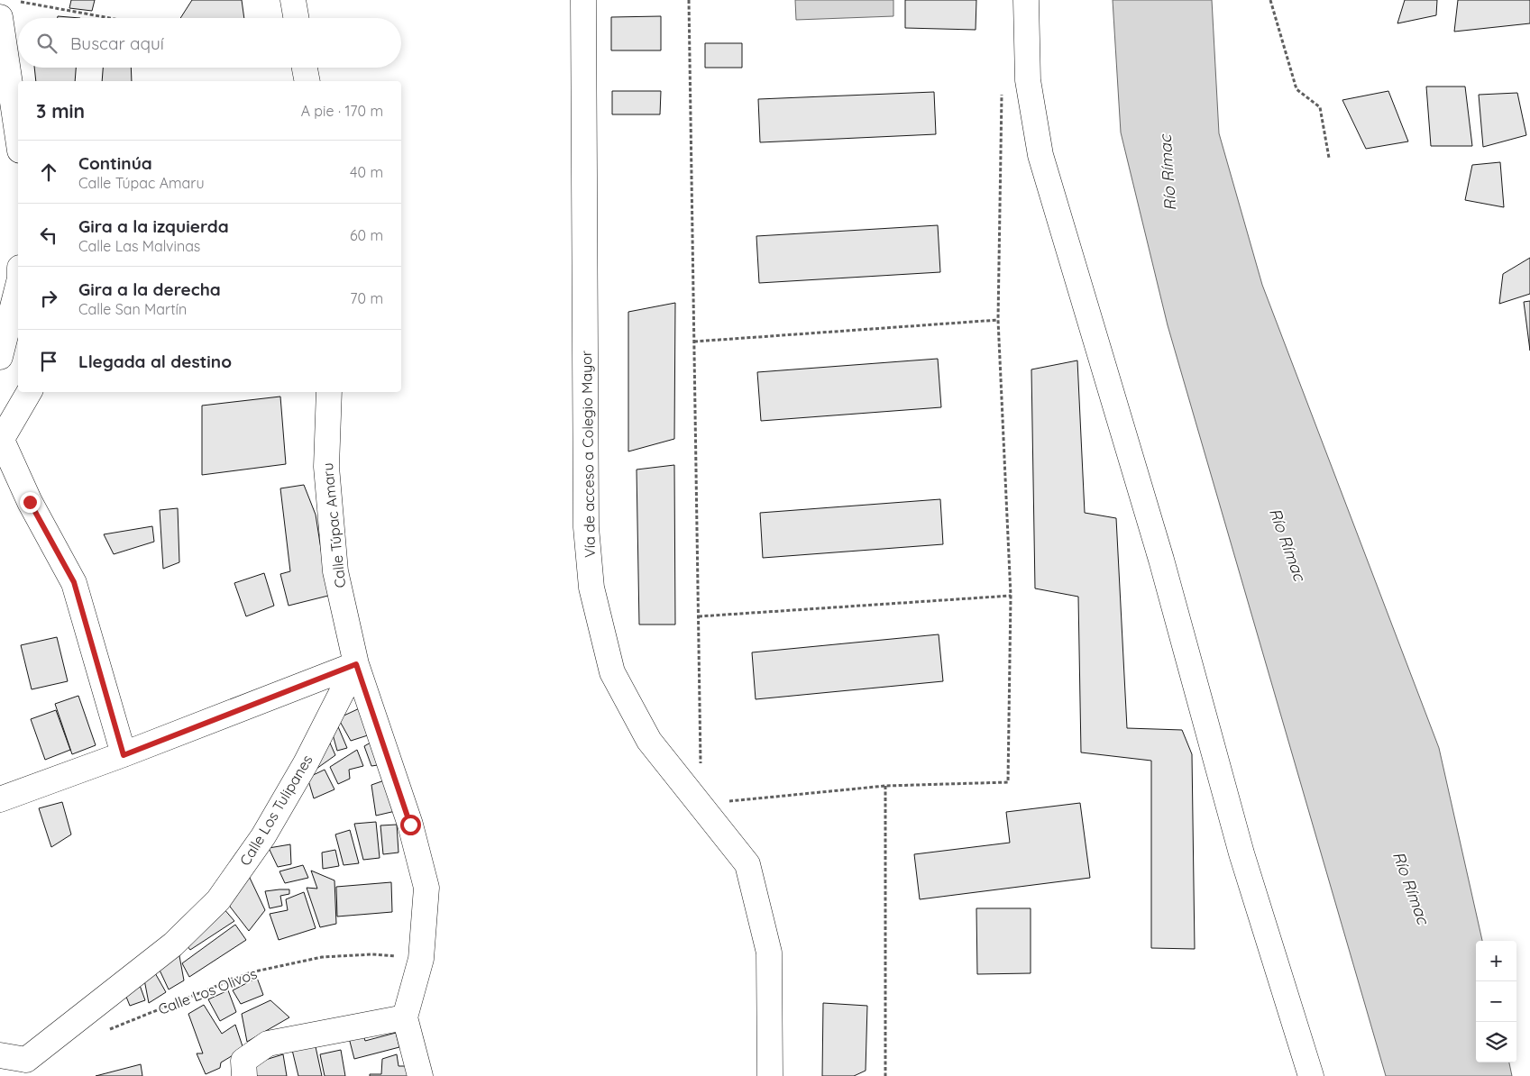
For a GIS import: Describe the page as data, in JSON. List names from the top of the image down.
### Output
{
  "streets": {
    "street": ["Vía de acceso a Colegio Mayor", "Calle Túpac Amaru", "Calle Los Tulipanes"],
    "path": ["Calle Los Olivos"]
  },
  "crossings": [
    ["Calle Túpac Amaru", "Calle Los Tulipanes"],
    ["Calle Túpac Amaru", "Calle Los Olivos"]
  ],
  "water": ["Río Rímac"],
  "page": {
    "search": "Buscar aquí",
    "heading": ["3 min", "A pie · 170 m"],
    "list": [
      ["Continúa", "Calle Túpac Amaru", "40 m"],
      ["Gira a la izquierda", "Calle Las Malvinas", "60 m"],
      ["Gira a la derecha", "Calle San Martín", "70 m"],
      "Llegada al destino"
    ],
    "map_buttons": ["+", "−"]
  }
}
